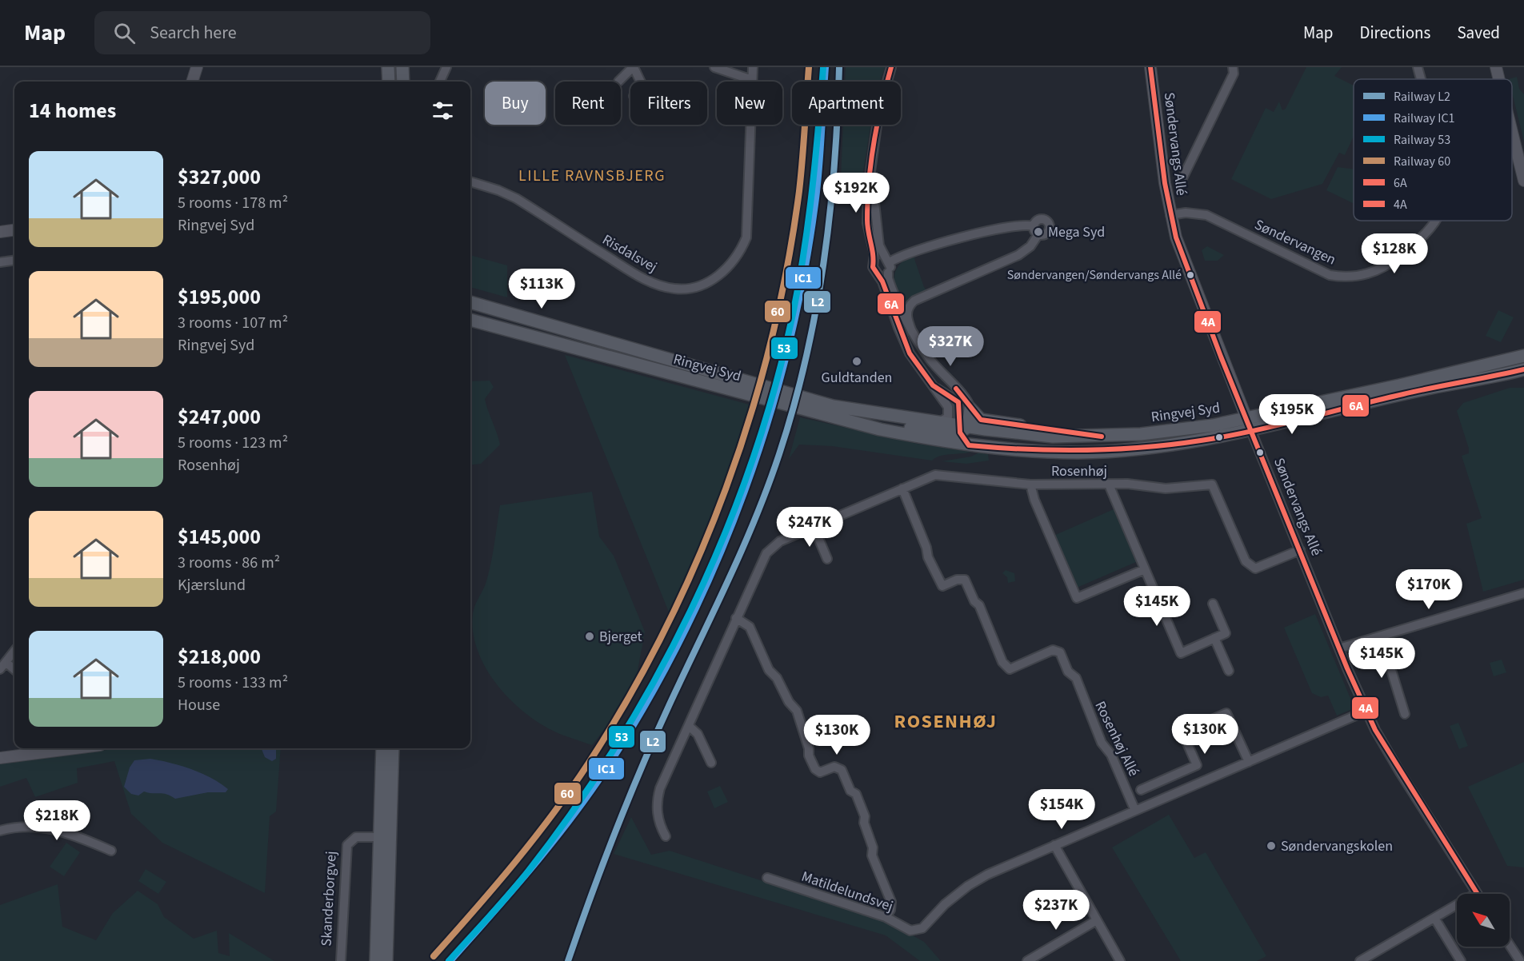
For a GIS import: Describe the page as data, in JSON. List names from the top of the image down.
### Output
{
  "streets": {
    "main road": ["Ringvej Syd"],
    "street": [
      "Søndervangs Allé",
      "Søndervangen",
      "Risdalsvej",
      "Rosenhøj",
      "Rosenhøj Allé",
      "Matildelundsvej",
      "Skanderborgvej"
    ]
  },
  "crossings": [
    ["Søndervangs Allé", "Søndervangen"],
    ["Søndervangs Allé", "Ringvej Syd"],
    ["Søndervangs Allé", "Rosenhøj"],
    ["Søndervangs Allé", "Matildelundsvej"],
    ["Rosenhøj", "Rosenhøj Allé"],
    ["Rosenhøj Allé", "Matildelundsvej"]
  ],
  "districts": ["LILLE RAVNSBJERG", "ROSENHØJ"],
  "places": [
    "Mega Syd",
    "Søndervangen/Søndervangs Allé",
    "Guldtanden",
    "Bjerget",
    "Søndervangskolen"
  ],
  "lines": [
    "rail line L2",
    "rail line IC1",
    "rail line 60",
    "transit line 6A",
    "transit line 4A",
    "rail line 53"
  ],
  "legend": [
    "Railway L2",
    "Railway IC1",
    "Railway 53",
    "Railway 60",
    "6A",
    "4A"
  ],
  "north": "top left",
  "page": {
    "header": "Map",
    "search": "Search here",
    "nav": ["Map", "Directions", "Saved"],
    "chip": [
      "Buy",
      "Rent",
      "Filters",
      "New",
      "Apartment"
    ],
    "heading": "14 homes",
    "list": [
      {
        "name": "$327,000",
        "note": "5 rooms · 178 m² · Ringvej Syd"
      },
      {
        "name": "$195,000",
        "note": "3 rooms · 107 m² · Ringvej Syd"
      },
      {
        "name": "$247,000",
        "note": "5 rooms · 123 m² · Rosenhøj"
      },
      {
        "name": "$145,000",
        "note": "3 rooms · 86 m² · Kjærslund"
      },
      {
        "name": "$218,000",
        "note": "5 rooms · 133 m² · House"
      }
    ],
    "price": [
      "$192K",
      "$128K",
      "$113K",
      "$327K",
      "$195K",
      "$247K",
      "$170K",
      "$145K",
      "$145K",
      "$130K",
      "$130K",
      "$154K",
      "$218K",
      "$237K"
    ]
  }
}
